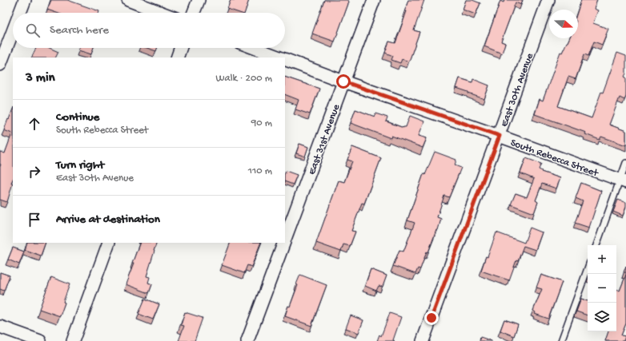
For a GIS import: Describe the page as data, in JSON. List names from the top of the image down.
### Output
{
  "streets": {
    "street": ["East 30th Avenue", "East 31st Avenue", "South Rebecca Street"]
  },
  "crossings": [
    ["East 30th Avenue", "South Rebecca Street"],
    ["East 31st Avenue", "South Rebecca Street"]
  ],
  "north": "right",
  "page": {
    "search": "Search here",
    "heading": ["3 min", "Walk · 200 m"],
    "list": [
      ["Continue", "South Rebecca Street", "90 m"],
      ["Turn right", "East 30th Avenue", "110 m"],
      "Arrive at destination"
    ],
    "map_buttons": ["+", "−"]
  }
}
